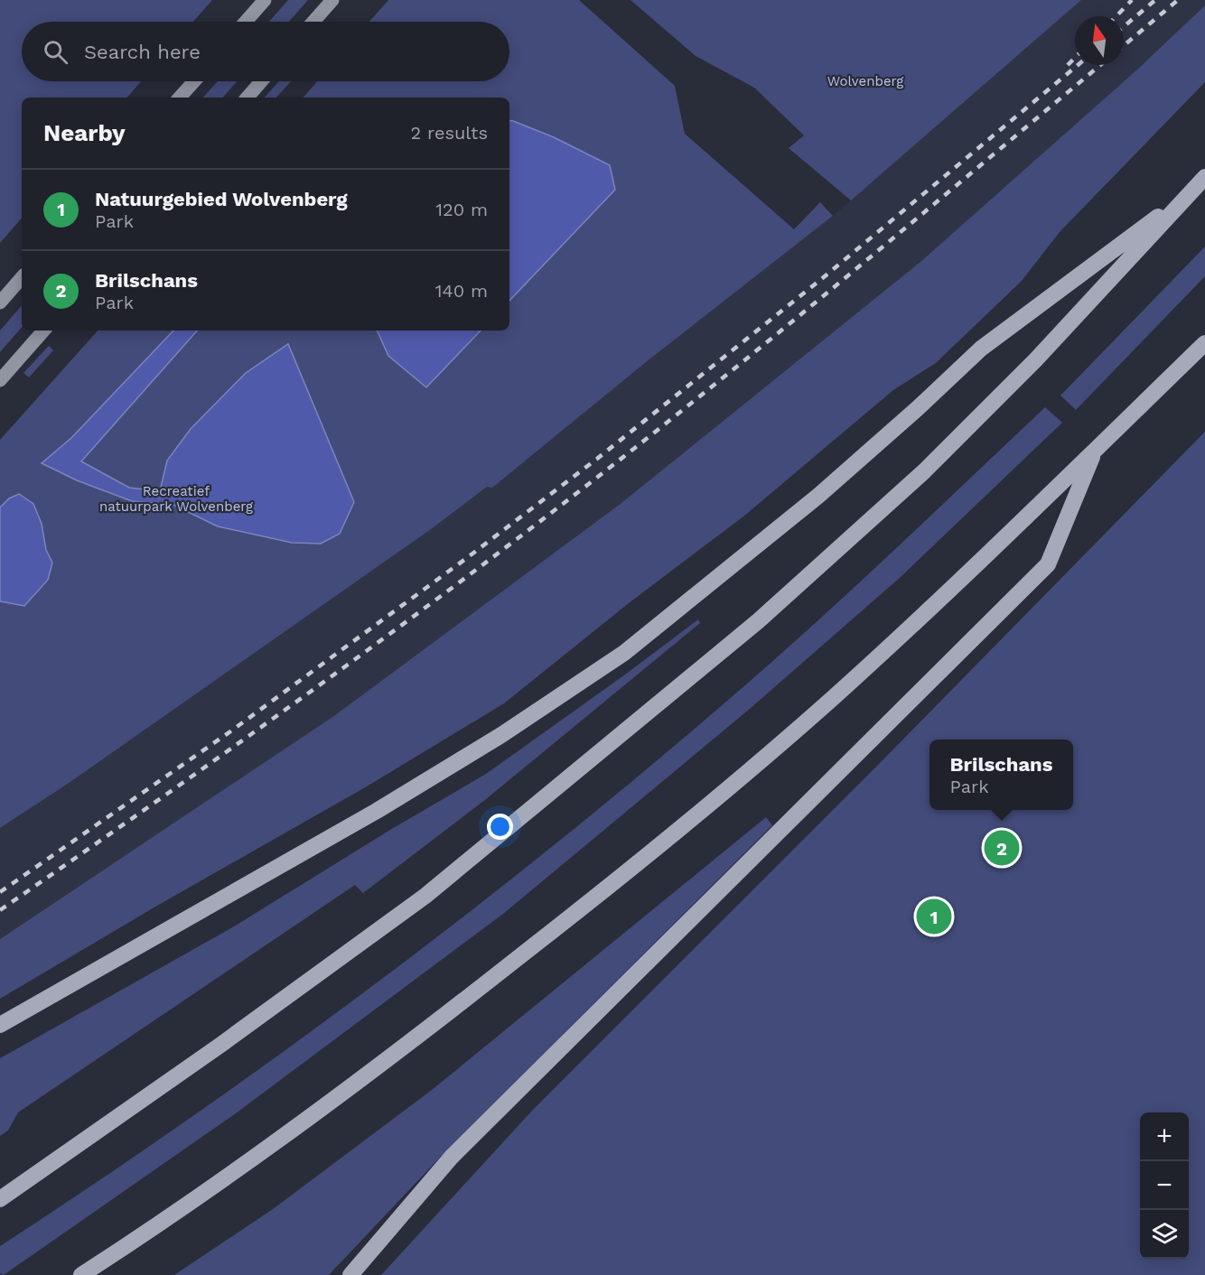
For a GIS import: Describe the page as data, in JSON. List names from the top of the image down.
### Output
{
  "parks": ["Wolvenberg", "Recreatief natuurpark Wolvenberg"],
  "north": "top",
  "page": {
    "search": "Search here",
    "heading": ["Nearby", "2 results"],
    "list": [
      {
        "mark": "1",
        "name": "Natuurgebied Wolvenberg",
        "note": "Park",
        "value": "120 m"
      },
      {
        "mark": "2",
        "name": "Brilschans",
        "note": "Park",
        "value": "140 m"
      }
    ],
    "popup": ["Brilschans", "Park"],
    "pins": ["2", "1"],
    "map_buttons": ["+", "−"]
  }
}
